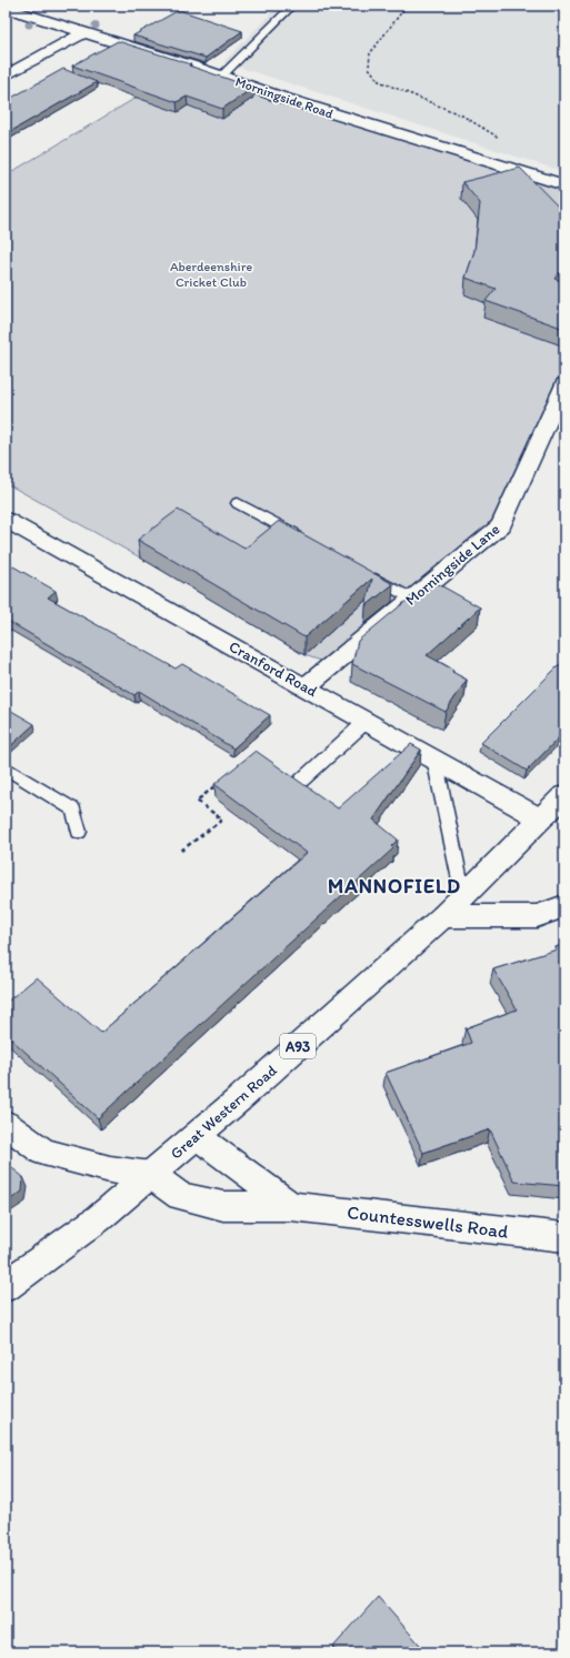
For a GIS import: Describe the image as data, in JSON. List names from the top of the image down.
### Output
{
  "streets": {
    "street": [
      "Morningside Road",
      "Morningside Lane",
      "Cranford Road",
      "A93",
      "Great Western Road",
      "Countesswells Road"
    ]
  },
  "crossings": [
    ["Morningside Lane", "Cranford Road"],
    ["Cranford Road", "Great Western Road"],
    ["Great Western Road", "Countesswells Road"]
  ],
  "districts": ["MANNOFIELD"],
  "parks": ["Aberdeenshire Cricket Club"]
}
